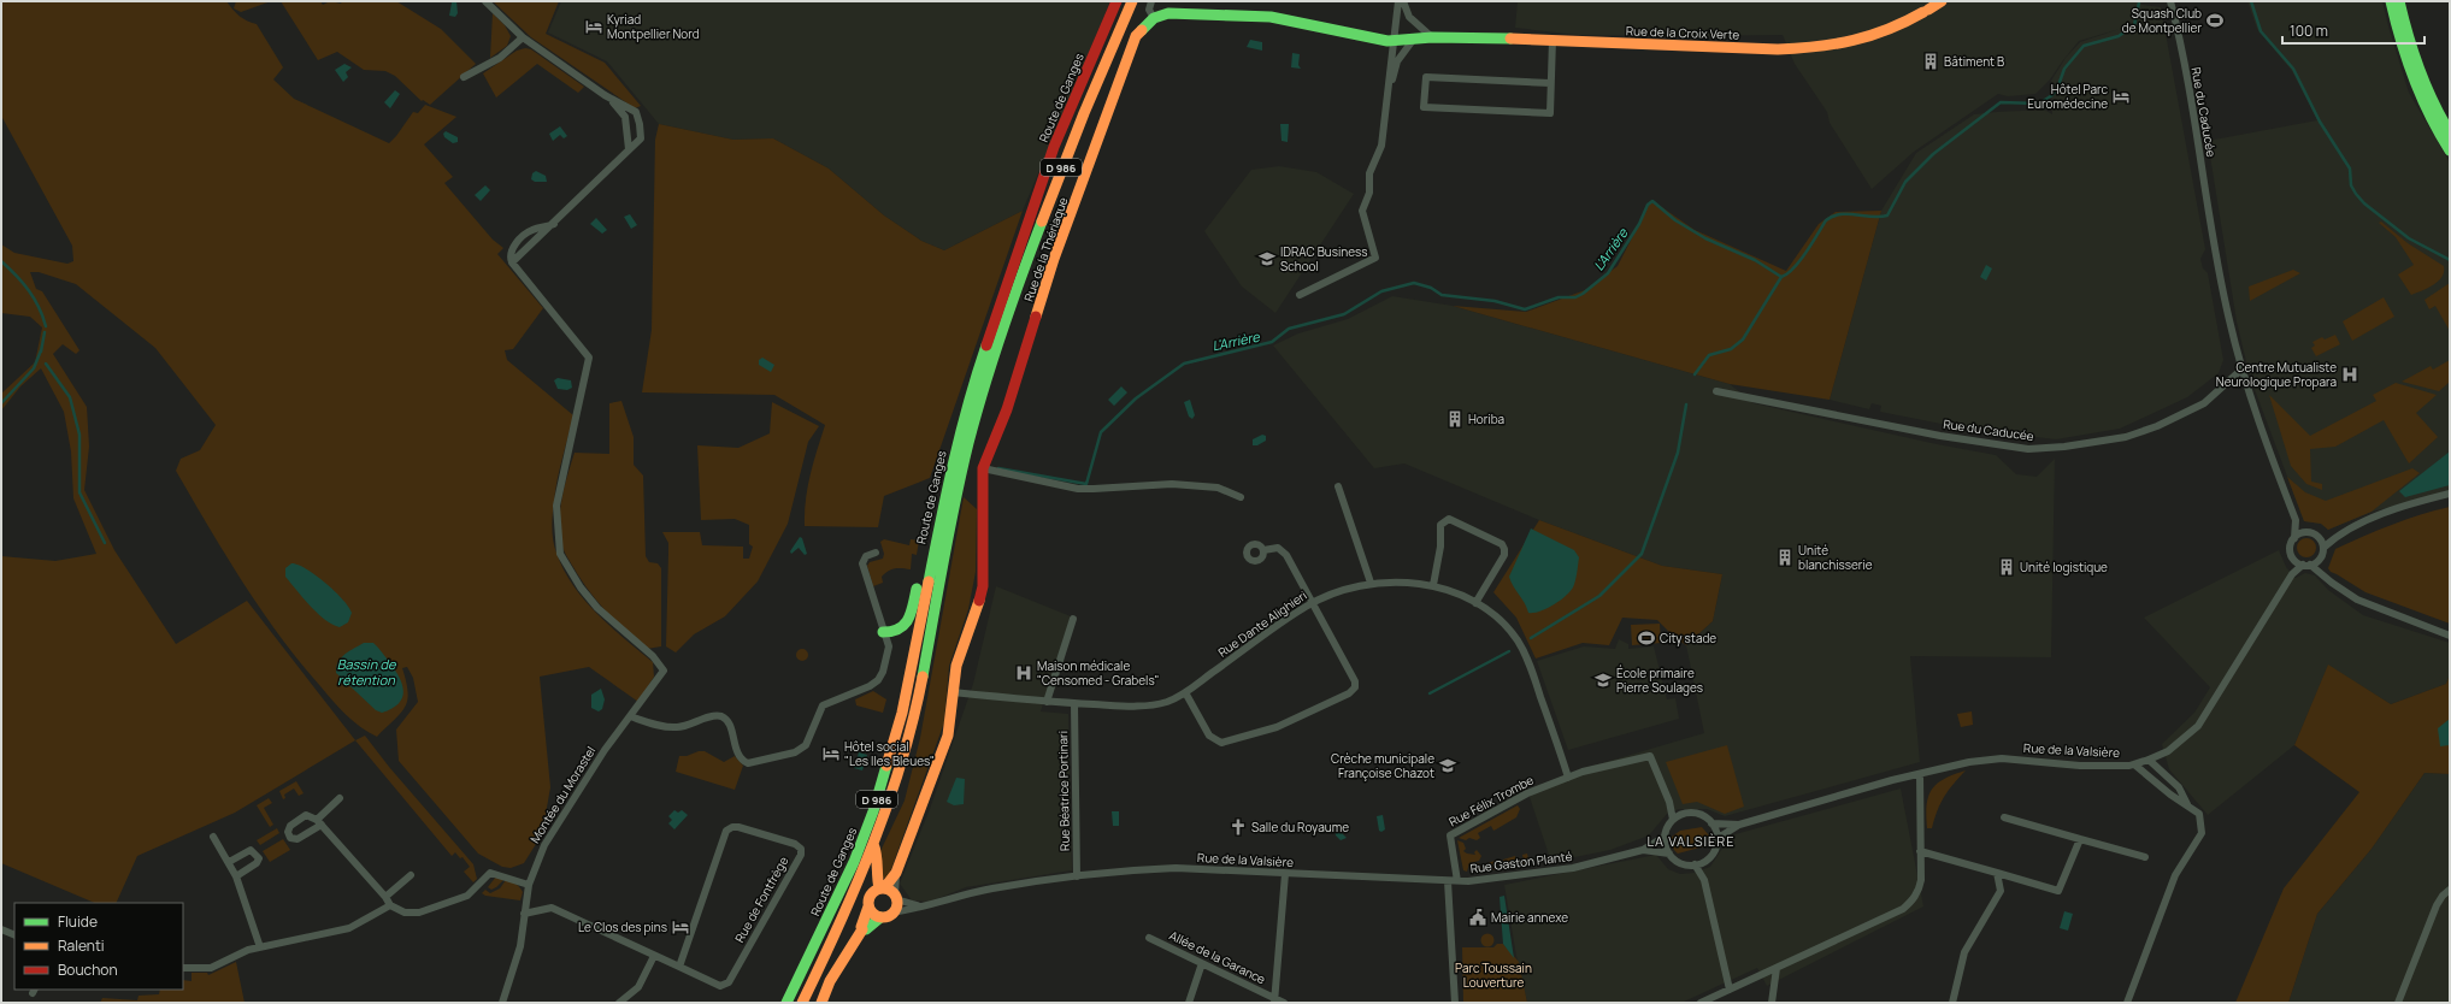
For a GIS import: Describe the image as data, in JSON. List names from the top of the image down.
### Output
{
  "streets": {
    "main road": [
      "Rue de la Croix Verte",
      "Route de Ganges",
      "D 986",
      "Rue de la Thériaque"
    ],
    "street": [
      "Rue du Caducée",
      "Rue Dante Alighieri",
      "Rue de la Valsière",
      "Rue Béatrice Portinari",
      "Montée du Morastel",
      "Rue Félix Trombe",
      "Rue Gaston Planté",
      "Rue de Fontfrège",
      "Allée de la Garance"
    ]
  },
  "crossings": [
    ["Rue du Caducée", "Rue de la Valsière"],
    ["Rue Dante Alighieri", "Rue Béatrice Portinari"],
    ["Rue Dante Alighieri", "Rue Félix Trombe"],
    ["Rue de la Valsière", "Rue Béatrice Portinari"],
    ["Rue de la Valsière", "Rue Gaston Planté"],
    ["Montée du Morastel", "Rue de Fontfrège"],
    ["Rue Félix Trombe", "Rue Gaston Planté"]
  ],
  "districts": ["LA VALSIÈRE"],
  "water": ["L'Arrière", "Bassin de rétention"],
  "parks": ["Parc Toussain Louverture"],
  "places": {
    "sports": ["Squash Club de Montpellier", "City stade"],
    "hotel": [
      "Kyriad Montpellier Nord",
      "Hôtel Parc Euromédecine",
      "Hôtel social \"Les Iles Bleues\"",
      "Le Clos des pins"
    ],
    "building": [
      "Bâtiment B",
      "Horiba",
      "Unité blanchisserie",
      "Unité logistique"
    ],
    "school or university": ["IDRAC Business School", "École primaire Pierre Soulages", "Crèche municipale Françoise Chazot"],
    "hospital": ["Centre Mutualiste Neurologique Propara", "Maison médicale \"Censomed - Grabels\""],
    "church": ["Salle du Royaume"],
    "public building": ["Mairie annexe"]
  },
  "legend": ["Fluide", "Ralenti", "Bouchon"],
  "scale_bar": "100 m"
}
